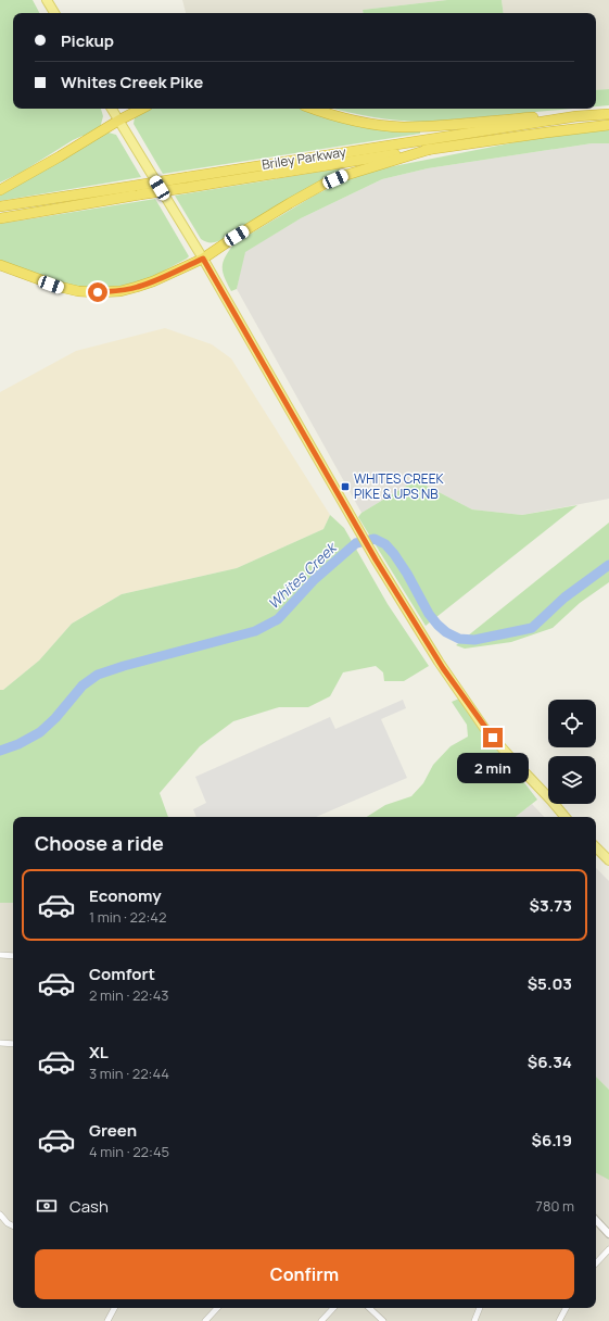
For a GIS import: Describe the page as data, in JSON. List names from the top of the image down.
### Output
{
  "streets": {
    "highway": ["Briley Parkway"]
  },
  "water": ["Whites Creek"],
  "places": {
    "transit": ["WHITES CREEK PIKE & UPS NB"]
  },
  "page": {
    "banner": ["Pickup", "Whites Creek Pike"],
    "bubble": "2 min",
    "heading": "Choose a ride",
    "list": [
      {
        "name": "Economy",
        "note": "1 min · 22:42",
        "value": "$3.73"
      },
      {
        "name": "Comfort",
        "note": "2 min · 22:43",
        "value": "$5.03"
      },
      {
        "name": "XL",
        "note": "3 min · 22:44",
        "value": "$6.34"
      },
      {
        "name": "Green",
        "note": "4 min · 22:45",
        "value": "$6.19"
      }
    ],
    "pay": ["Cash", "780 m"],
    "buttons": "Confirm"
  }
}
